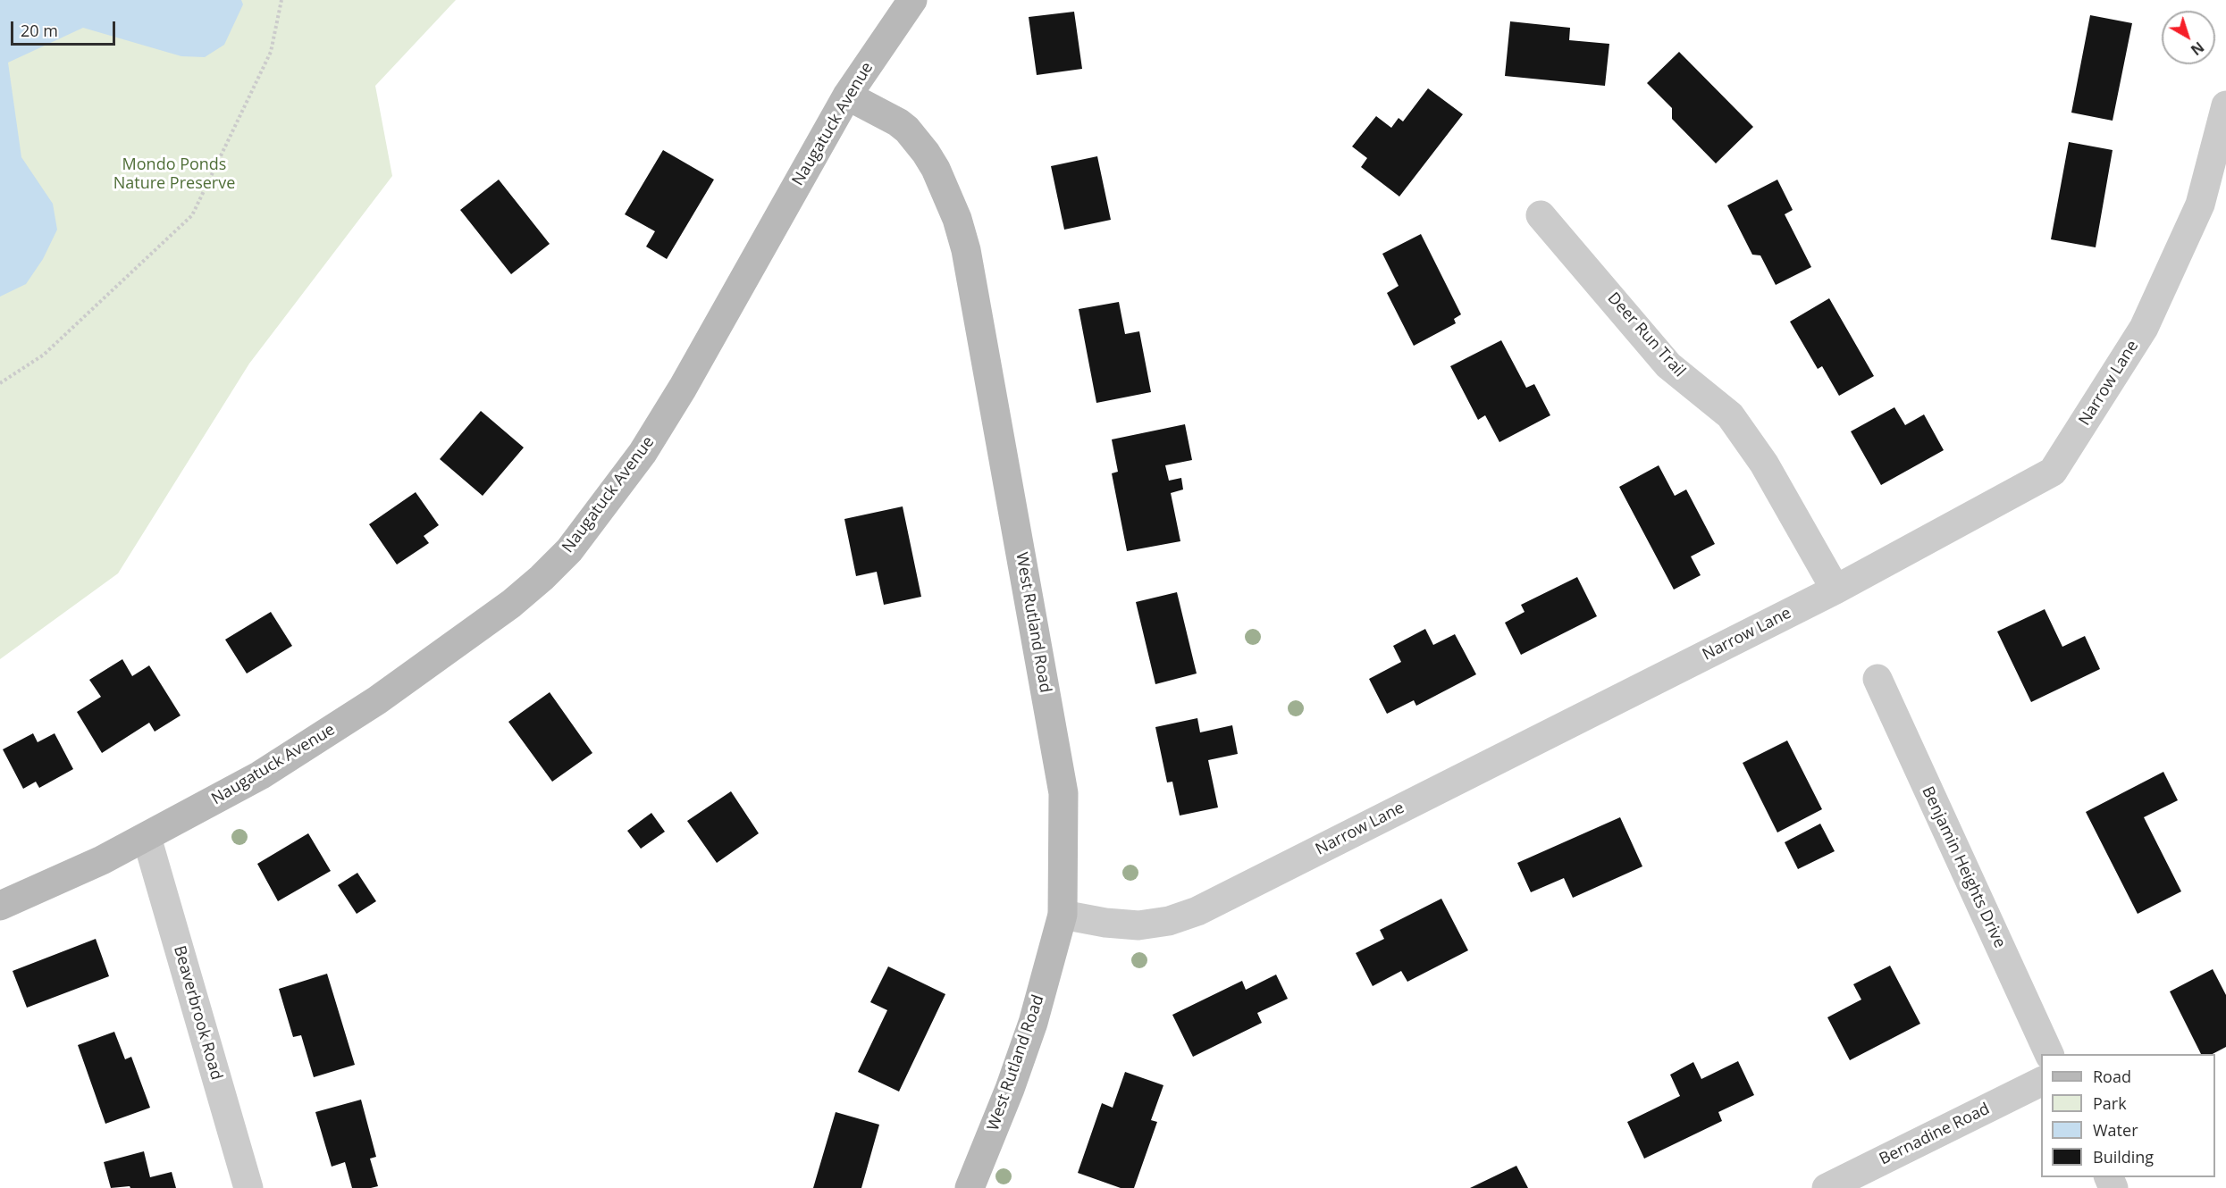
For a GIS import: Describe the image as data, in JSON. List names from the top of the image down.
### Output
{
  "streets": {
    "main road": ["Naugatuck Avenue", "West Rutland Road"],
    "street": [
      "Deer Run Trail",
      "Narrow Lane",
      "Benjamin Heights Drive",
      "Beaverbrook Road",
      "Bernadine Road"
    ]
  },
  "crossings": [
    ["Naugatuck Avenue", "West Rutland Road"],
    ["Naugatuck Avenue", "Beaverbrook Road"],
    ["Deer Run Trail", "Narrow Lane"],
    ["Narrow Lane", "West Rutland Road"]
  ],
  "parks": ["Mondo Ponds Nature Preserve"],
  "legend": [
    "Road",
    "Park",
    "Water",
    "Building"
  ],
  "scale_bar": "20 m",
  "north": "bottom right"
}
